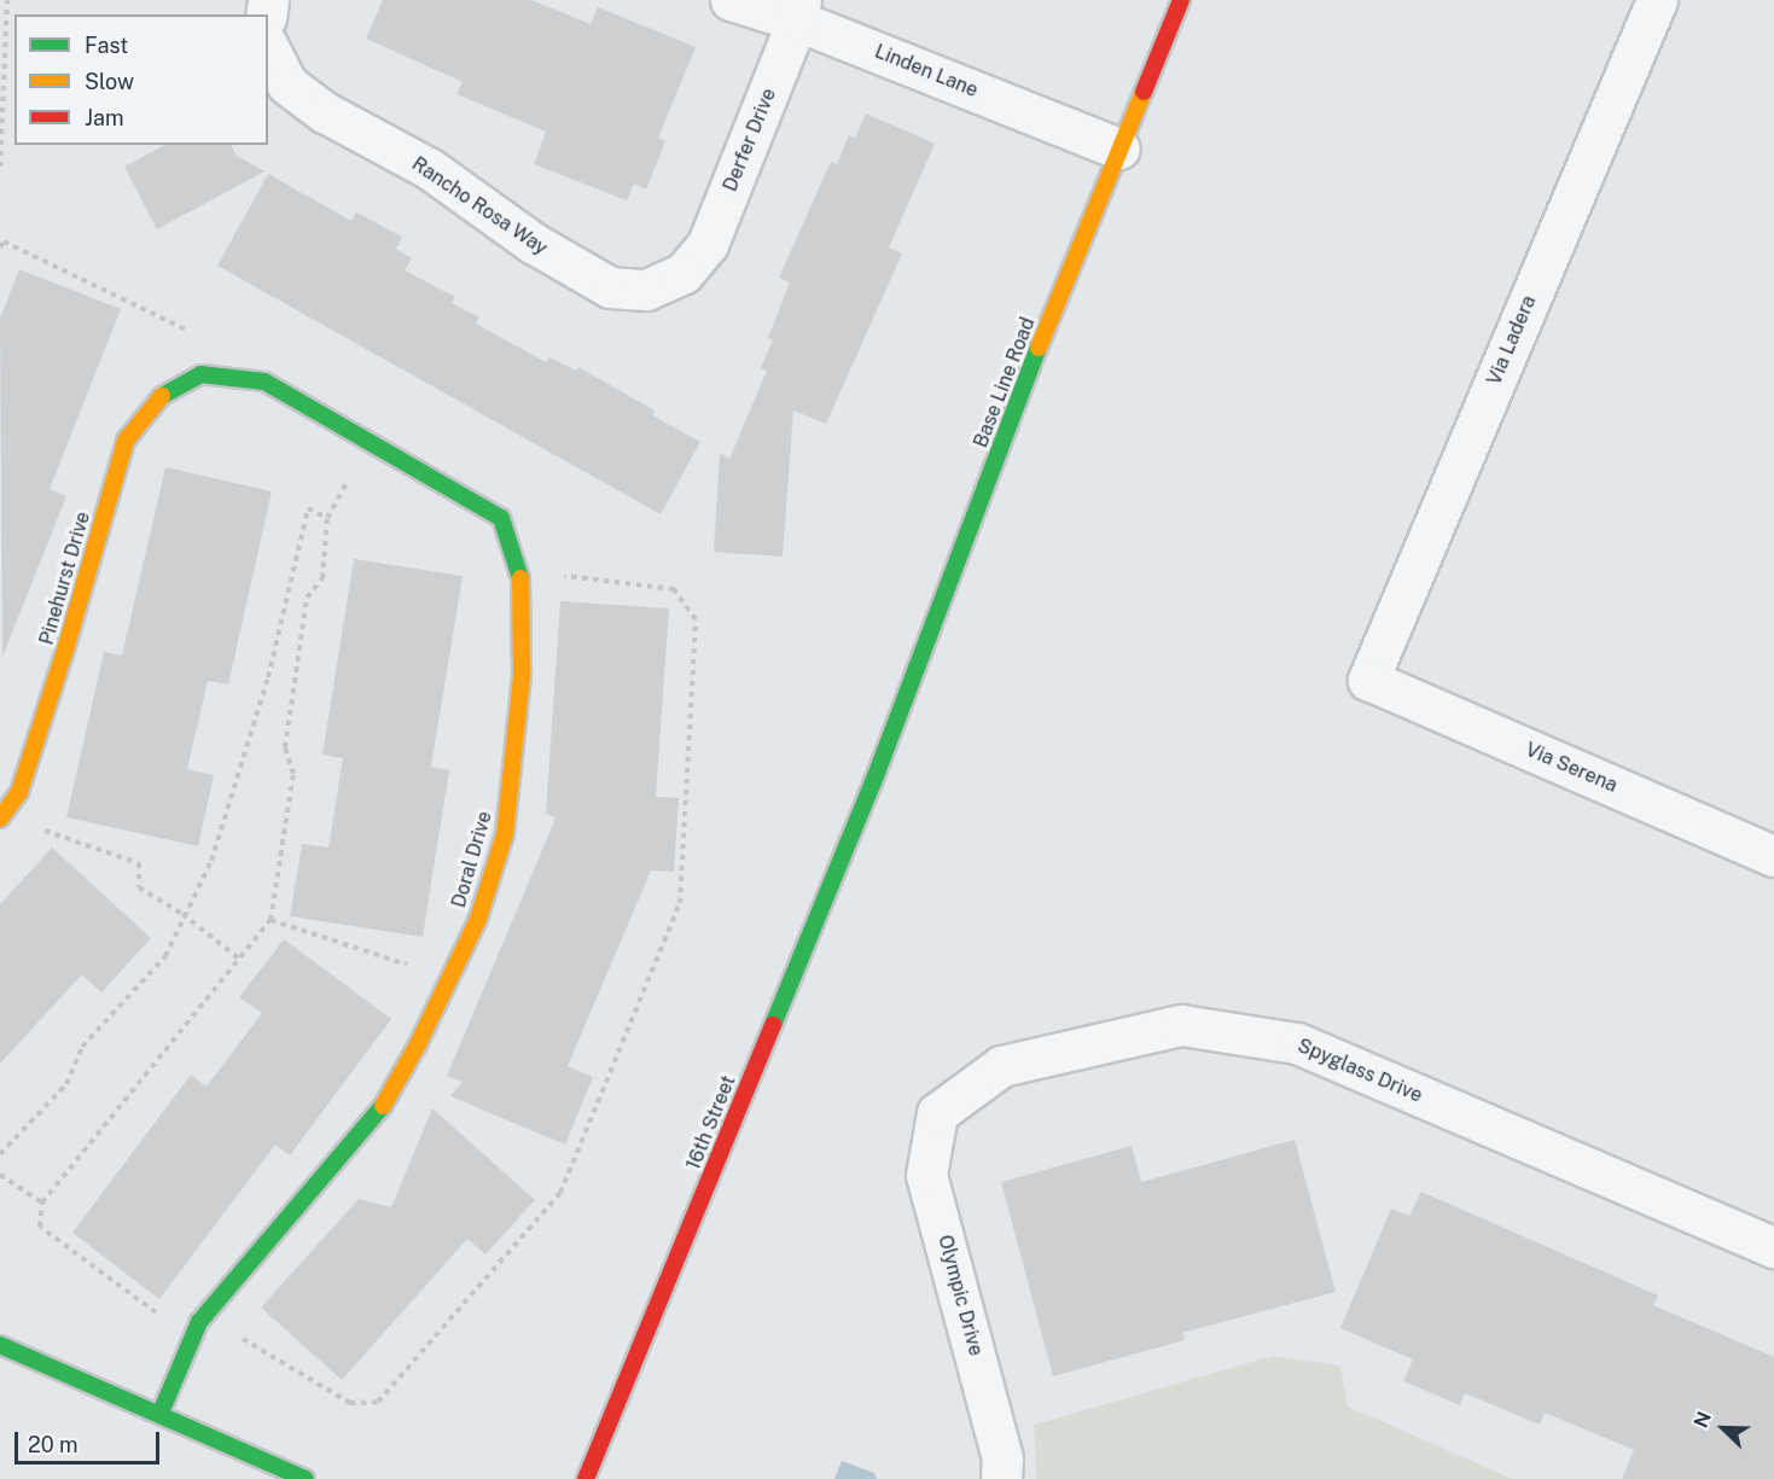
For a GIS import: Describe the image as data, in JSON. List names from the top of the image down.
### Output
{
  "streets": {
    "street": [
      "Linden Lane",
      "Derfer Drive",
      "Rancho Rosa Way",
      "Via Ladera",
      "Base Line Road",
      "Pinehurst Drive",
      "Via Serena",
      "Doral Drive",
      "Spyglass Drive",
      "16th Street",
      "Olympic Drive"
    ]
  },
  "crossings": [
    ["Linden Lane", "Derfer Drive"],
    ["Linden Lane", "Base Line Road"],
    ["Derfer Drive", "Rancho Rosa Way"],
    ["Via Ladera", "Via Serena"],
    ["Base Line Road", "16th Street"],
    ["Pinehurst Drive", "Doral Drive"],
    ["Spyglass Drive", "Olympic Drive"]
  ],
  "legend": ["Fast", "Slow", "Jam"],
  "scale_bar": "20 m",
  "north": "top left"
}
